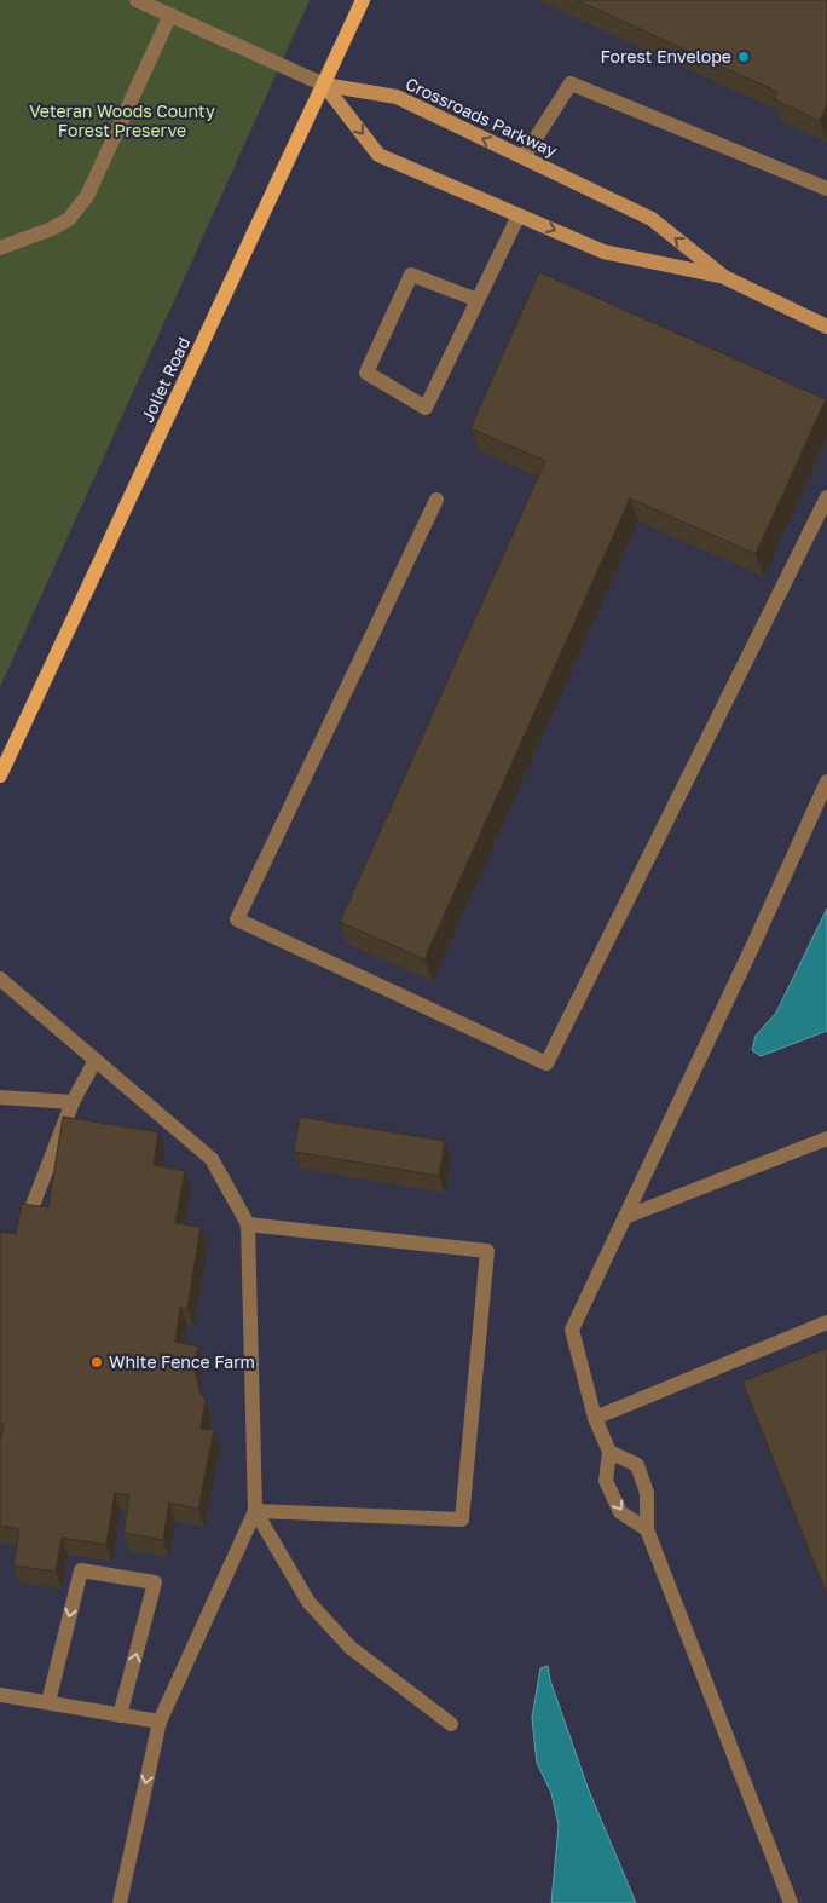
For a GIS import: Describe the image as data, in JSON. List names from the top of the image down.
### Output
{
  "streets": {
    "main road": ["Joliet Road"],
    "street": ["Crossroads Parkway"]
  },
  "crossings": [
    ["Crossroads Parkway", "Joliet Road"]
  ],
  "parks": ["Veteran Woods County Forest Preserve"],
  "places": ["Forest Envelope", "White Fence Farm"]
}
